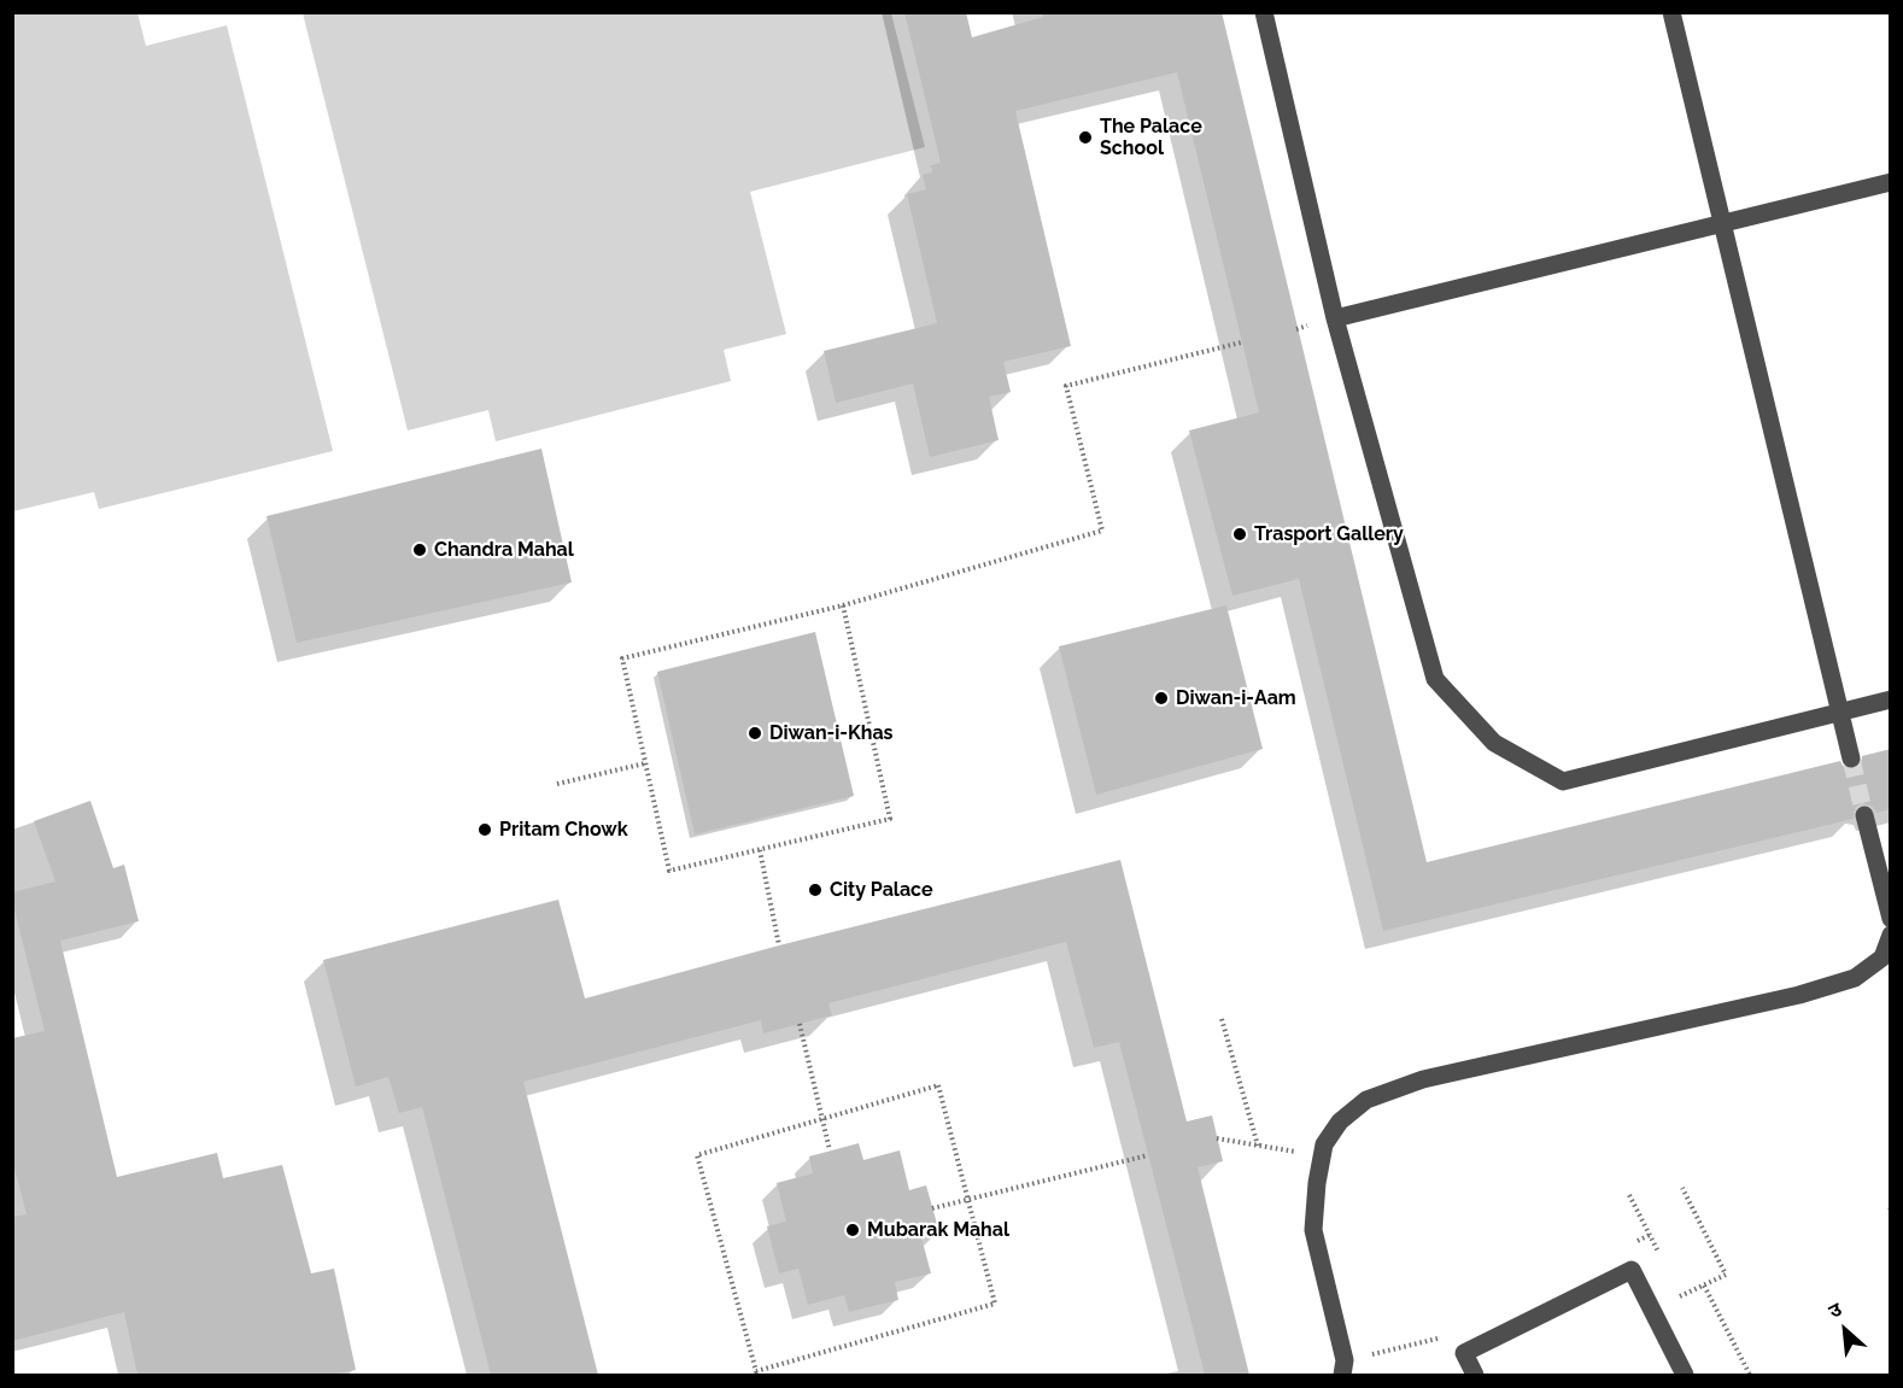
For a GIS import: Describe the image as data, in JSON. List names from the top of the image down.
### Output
{
  "places": [
    "The Palace School",
    "Trasport Gallery",
    "Chandra Mahal",
    "Diwan-i-Aam",
    "Diwan-i-Khas",
    "Pritam Chowk",
    "City Palace",
    "Mubarak Mahal"
  ],
  "north": "top left"
}
